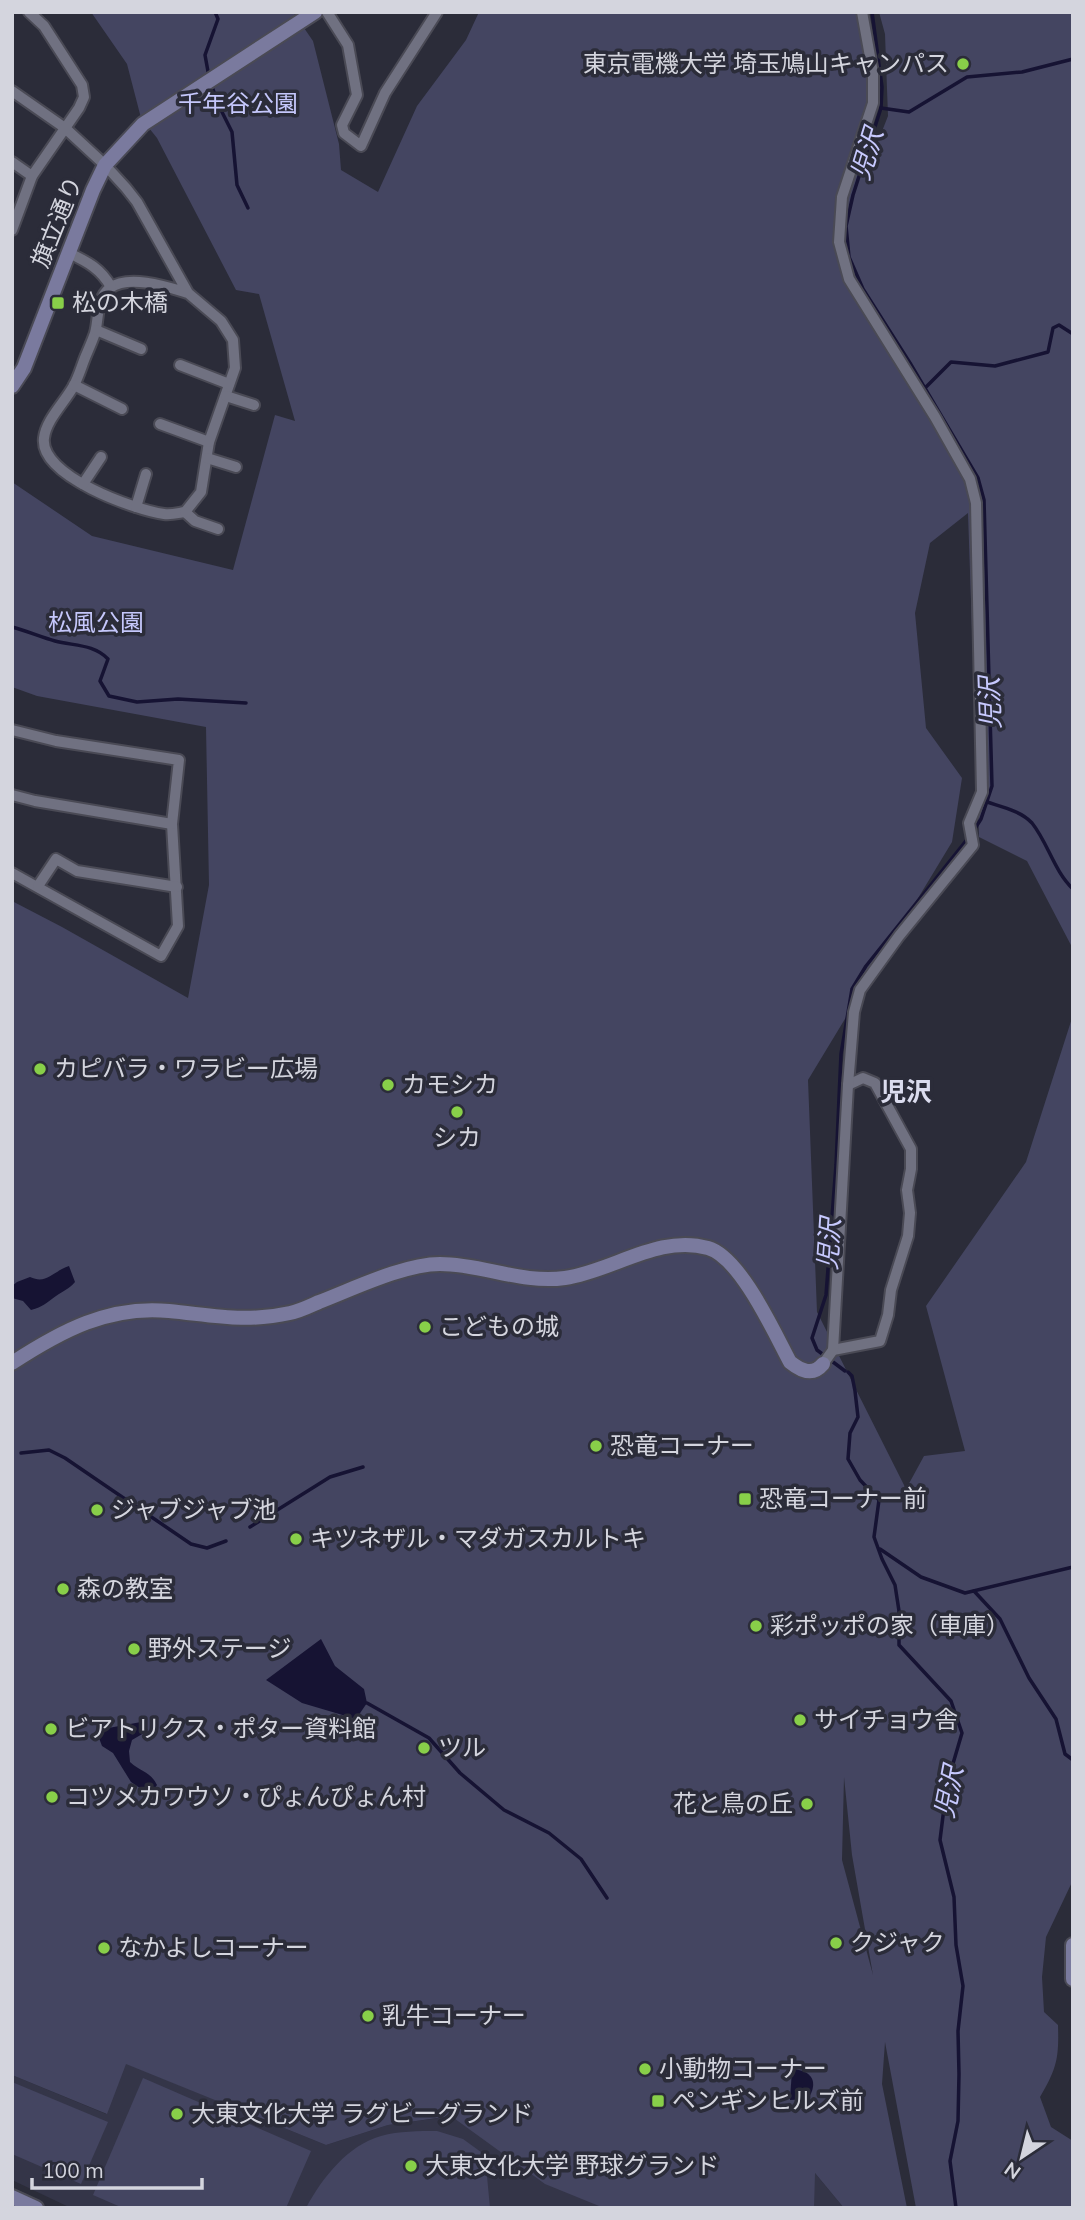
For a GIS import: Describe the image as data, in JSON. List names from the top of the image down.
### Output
{
  "streets": {
    "street": ["旗立通り"]
  },
  "districts": ["児沢"],
  "water": ["児沢"],
  "parks": ["千年谷公園", "松風公園"],
  "places": {
    "other": [
      "東京電機大学 埼玉鳩山キャンパス",
      "カピバラ・ワラビー広場",
      "カモシカ",
      "シカ",
      "こどもの城",
      "恐竜コーナー",
      "ジャブジャブ池",
      "キツネザル・マダガスカルトキ",
      "森の教室",
      "彩ポッポの家（車庫）",
      "野外ステージ",
      "サイチョウ舎",
      "ビアトリクス・ポター資料館",
      "ツル",
      "コツメカワウソ・ぴょんぴょん村",
      "花と鳥の丘",
      "クジャク",
      "なかよしコーナー",
      "乳牛コーナー",
      "小動物コーナー",
      "大東文化大学 ラグビーグランド",
      "大東文化大学 野球グランド"
    ],
    "transit": ["松の木橋", "恐竜コーナー前", "ペンギンヒルズ前"]
  },
  "scale_bar": "100 m",
  "north": "bottom left"
}
